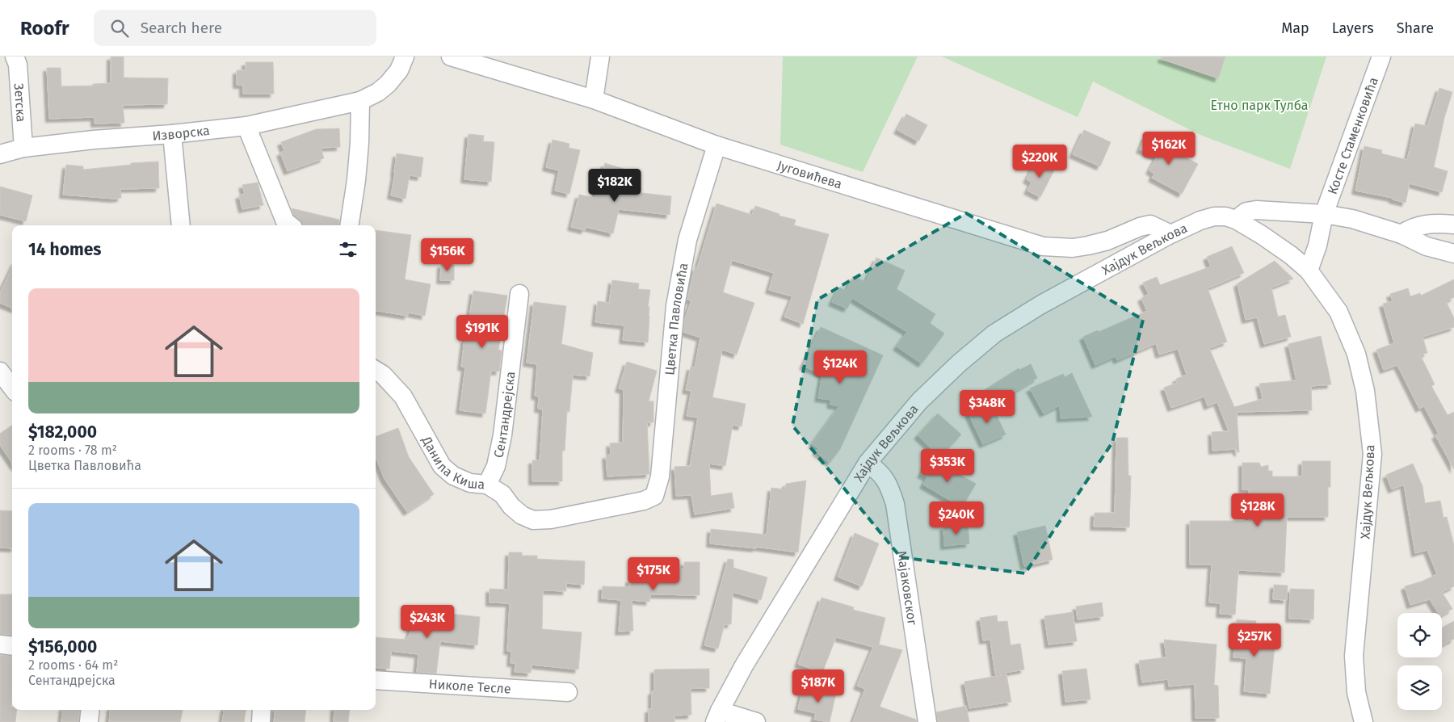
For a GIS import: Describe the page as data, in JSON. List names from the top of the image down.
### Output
{
  "streets": {
    "street": [
      "Зетска",
      "Изворска",
      "Косте Стаменковића",
      "Југовићева",
      "Хајдук Вељкова",
      "Цветка Павловића",
      "Сентандрејска",
      "Данила Киша",
      "Мајаковског",
      "Николе Тесле"
    ]
  },
  "crossings": [
    ["Зетска", "Изворска"],
    ["Косте Стаменковића", "Хајдук Вељкова"],
    ["Југовићева", "Хајдук Вељкова"],
    ["Југовићева", "Цветка Павловића"],
    ["Хајдук Вељкова", "Мајаковског"],
    ["Цветка Павловића", "Данила Киша"],
    ["Сентандрејска", "Данила Киша"]
  ],
  "parks": ["Етно парк Тулба"],
  "page": {
    "header": "Roofr",
    "search": "Search here",
    "nav": ["Map", "Layers", "Share"],
    "price": [
      "$162K",
      "$220K",
      "$182K",
      "$156K",
      "$191K",
      "$124K",
      "$348K",
      "$353K",
      "$128K",
      "$240K",
      "$175K",
      "$243K",
      "$257K",
      "$187K"
    ],
    "heading": "14 homes",
    "list": [
      {
        "name": "$182,000",
        "note": "2 rooms · 78 m² · Цветка Павловића"
      },
      {
        "name": "$156,000",
        "note": "2 rooms · 64 m² · Сентандрејска"
      }
    ]
  }
}
